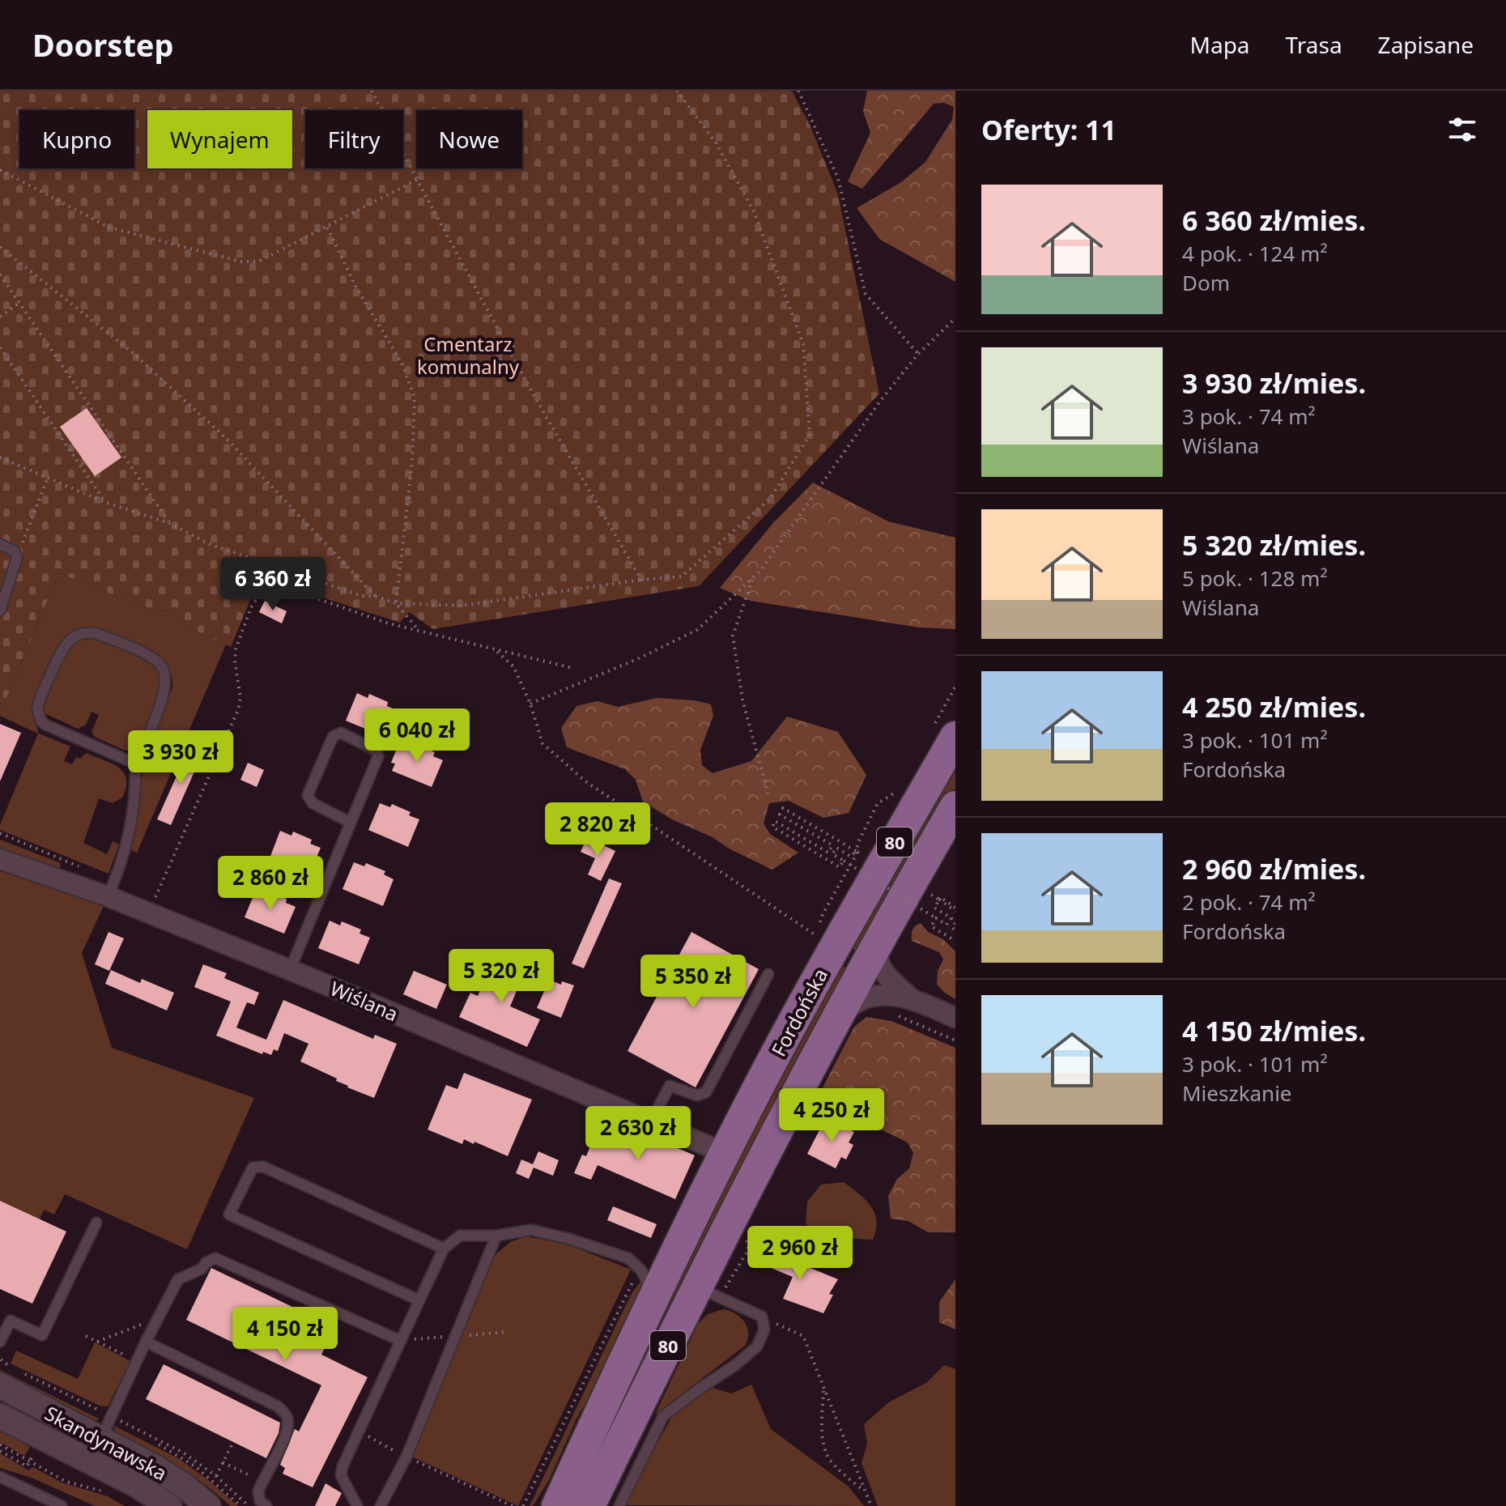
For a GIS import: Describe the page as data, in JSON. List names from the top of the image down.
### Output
{
  "streets": {
    "main road": ["80", "Fordońska"],
    "street": ["Wiślana", "Skandynawska"]
  },
  "crossings": [
    ["Wiślana", "Fordońska"]
  ],
  "parks": ["Cmentarz komunalny"],
  "page": {
    "header": "Doorstep",
    "nav": ["Mapa", "Trasa", "Zapisane"],
    "heading": "Oferty: 11",
    "chip": [
      "Kupno",
      "Wynajem",
      "Filtry",
      "Nowe"
    ],
    "list": [
      {
        "name": "6 360 zł/mies.",
        "note": "4 pok. · 124 m² · Dom"
      },
      {
        "name": "3 930 zł/mies.",
        "note": "3 pok. · 74 m² · Wiślana"
      },
      {
        "name": "5 320 zł/mies.",
        "note": "5 pok. · 128 m² · Wiślana"
      },
      {
        "name": "4 250 zł/mies.",
        "note": "3 pok. · 101 m² · Fordońska"
      },
      {
        "name": "2 960 zł/mies.",
        "note": "2 pok. · 74 m² · Fordońska"
      },
      {
        "name": "4 150 zł/mies.",
        "note": "3 pok. · 101 m² · Mieszkanie"
      }
    ],
    "price": [
      "6 360 zł",
      "6 040 zł",
      "3 930 zł",
      "2 820 zł",
      "2 860 zł",
      "5 320 zł",
      "5 350 zł",
      "4 250 zł",
      "2 630 zł",
      "2 960 zł",
      "4 150 zł"
    ]
  }
}
